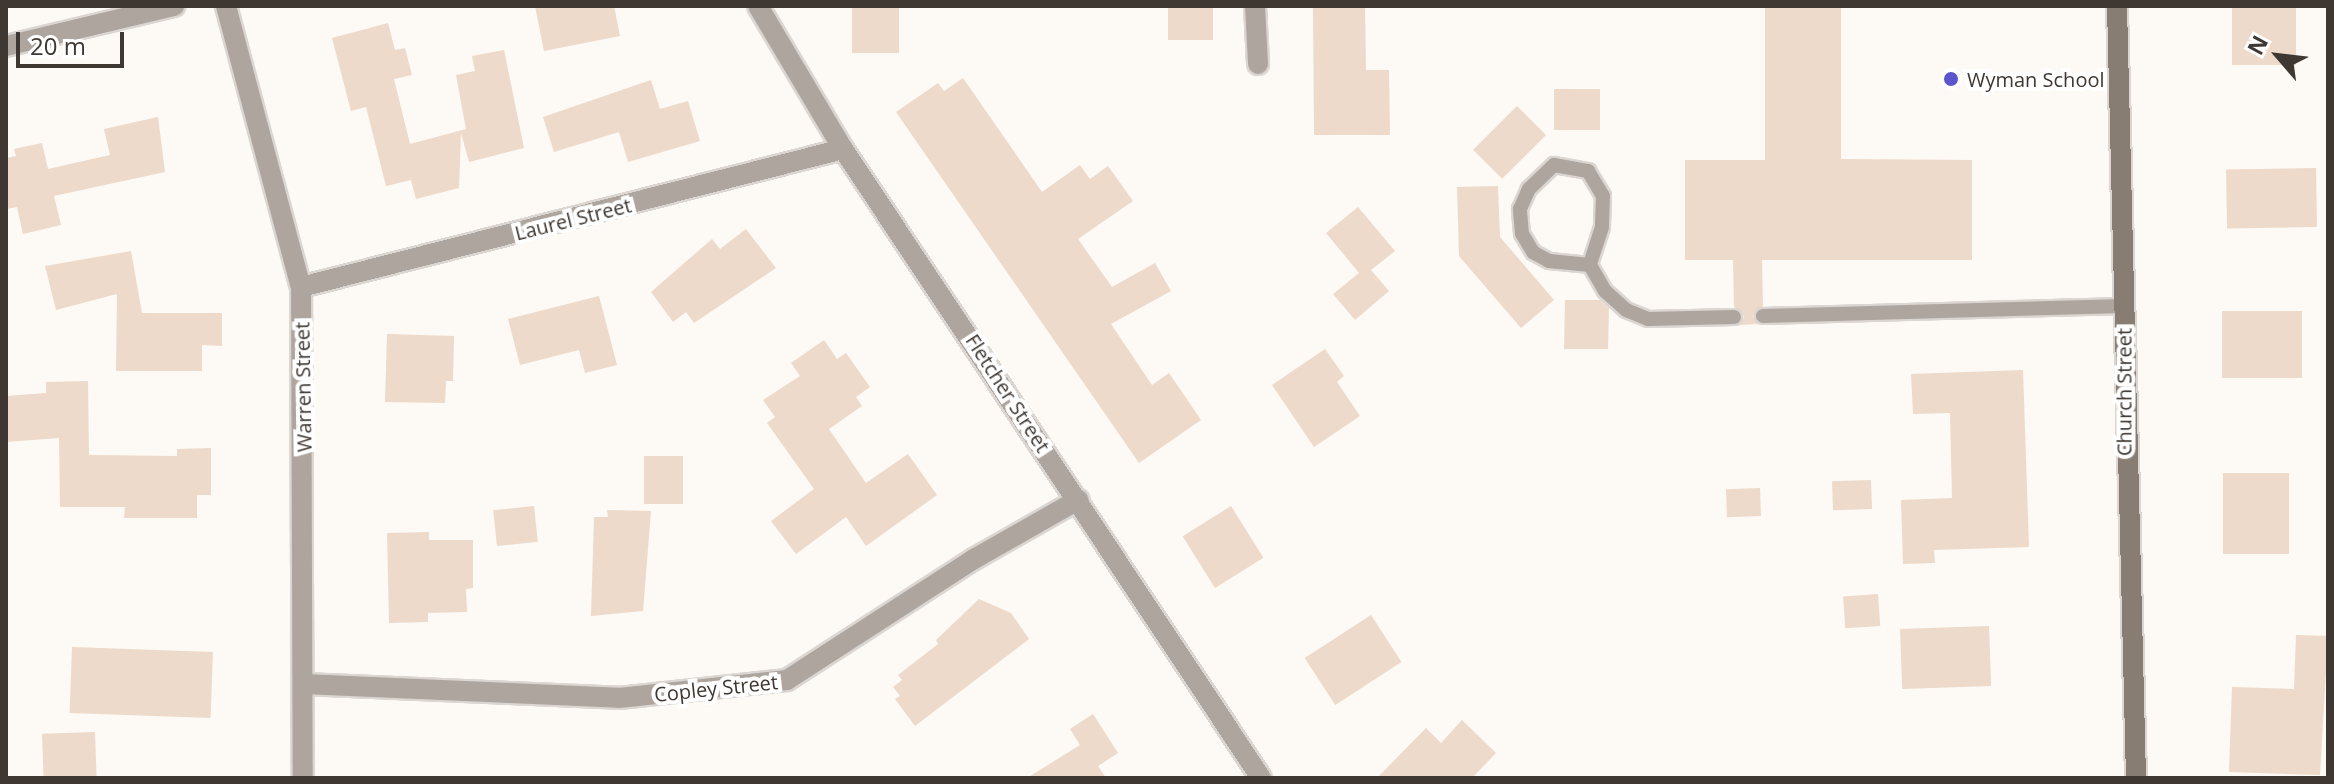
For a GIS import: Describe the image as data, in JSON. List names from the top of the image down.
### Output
{
  "streets": {
    "main road": ["Church Street"],
    "street": [
      "Laurel Street",
      "Warren Street",
      "Fletcher Street",
      "Copley Street"
    ]
  },
  "crossings": [
    ["Laurel Street", "Warren Street"],
    ["Laurel Street", "Fletcher Street"],
    ["Warren Street", "Copley Street"],
    ["Fletcher Street", "Copley Street"]
  ],
  "places": ["Wyman School"],
  "scale_bar": "20 m",
  "north": "top left"
}
